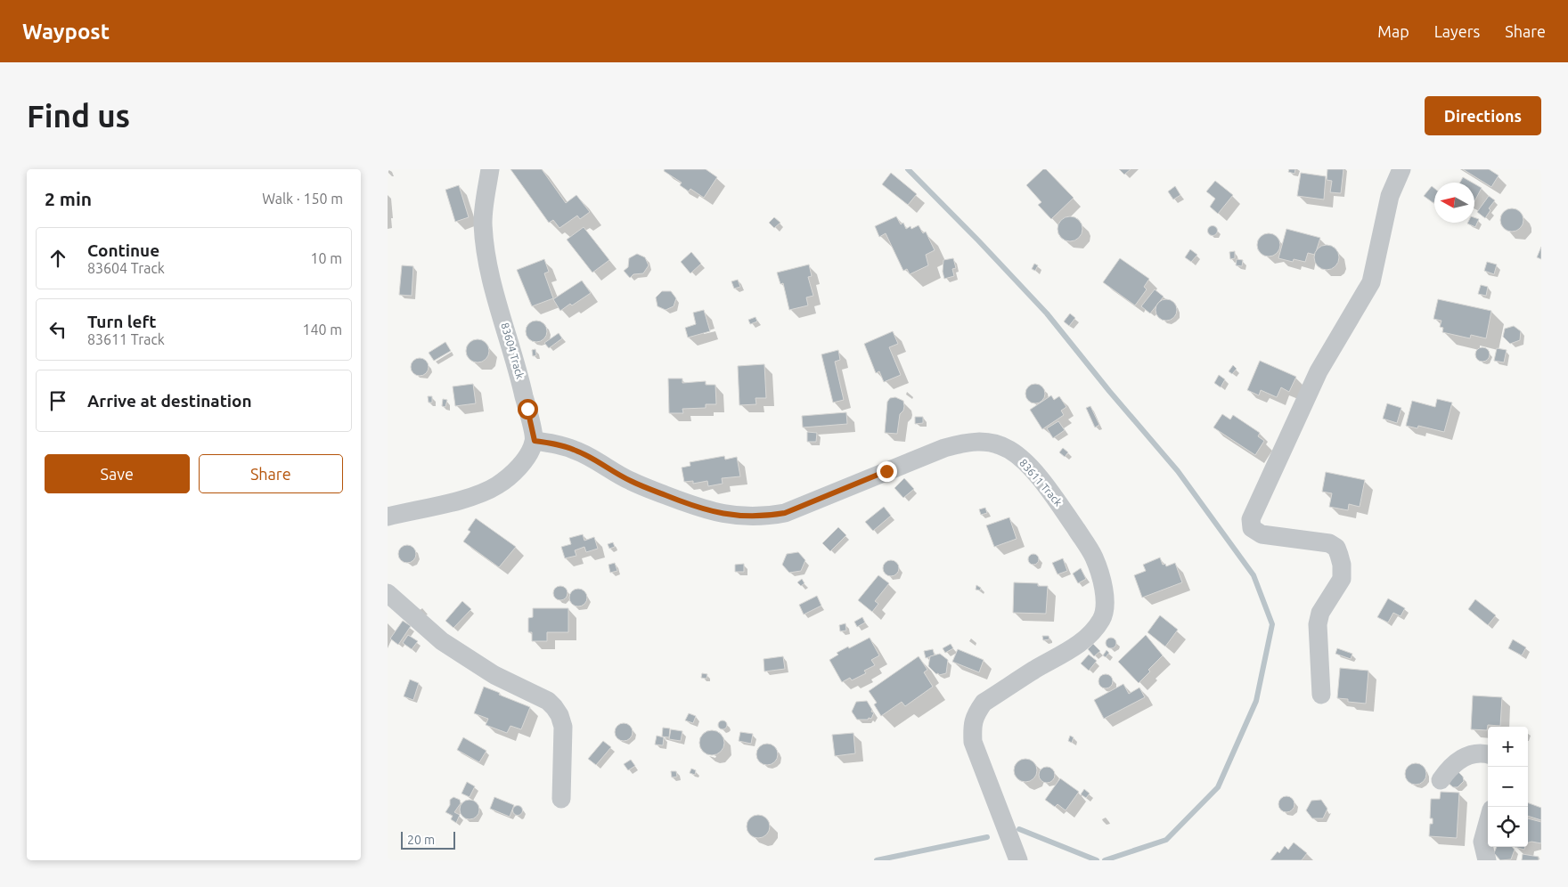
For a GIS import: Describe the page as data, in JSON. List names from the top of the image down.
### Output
{
  "streets": {
    "street": ["83604 Track", "83611 Track"]
  },
  "crossings": [
    ["83604 Track", "83611 Track"]
  ],
  "scale_bar": "20 m",
  "north": "left",
  "page": {
    "header": "Waypost",
    "nav": ["Map", "Layers", "Share"],
    "buttons": [
      "Directions",
      ["Save", "Share"]
    ],
    "title": "Find us",
    "heading": ["2 min", "Walk · 150 m"],
    "list": [
      ["Continue", "83604 Track", "10 m"],
      ["Turn left", "83611 Track", "140 m"],
      "Arrive at destination"
    ],
    "map_buttons": ["+", "−"],
    "scale": "20 m"
  }
}
